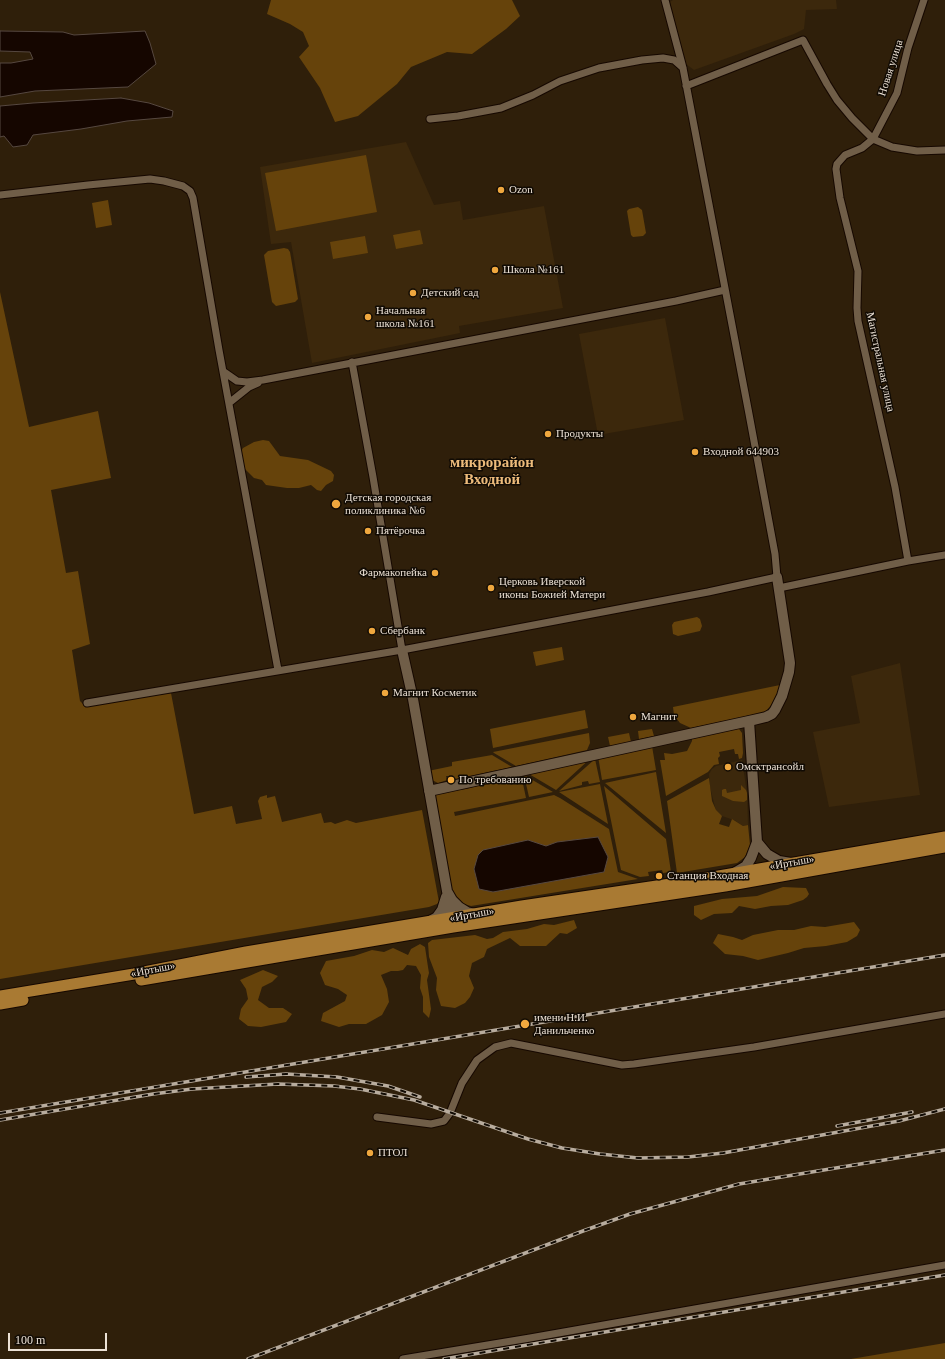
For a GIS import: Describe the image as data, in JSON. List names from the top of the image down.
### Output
{
  "streets": {
    "main road": ["«Иртыш»"],
    "street": ["Новая улица", "Магистральная улица"]
  },
  "crossings": [
    ["Новая улица", "Магистральная улица"]
  ],
  "districts": ["микрорайон Входной"],
  "places": [
    "Ozon",
    "Школа №161",
    "Детский сад",
    "Начальная школа №161",
    "Продукты",
    "Входной 644903",
    "Детская городская поликлиника №6",
    "Пятёрочка",
    "Фармакопейка",
    "Церковь Иверской иконы Божией Матери",
    "Сбербанк",
    "Магнит Косметик",
    "Магнит",
    "Омсктрансойл",
    "По требованию",
    "Станция Входная",
    "имени Н.И. Данильченко",
    "ПТОЛ"
  ],
  "scale_bar": "100 m"
}
